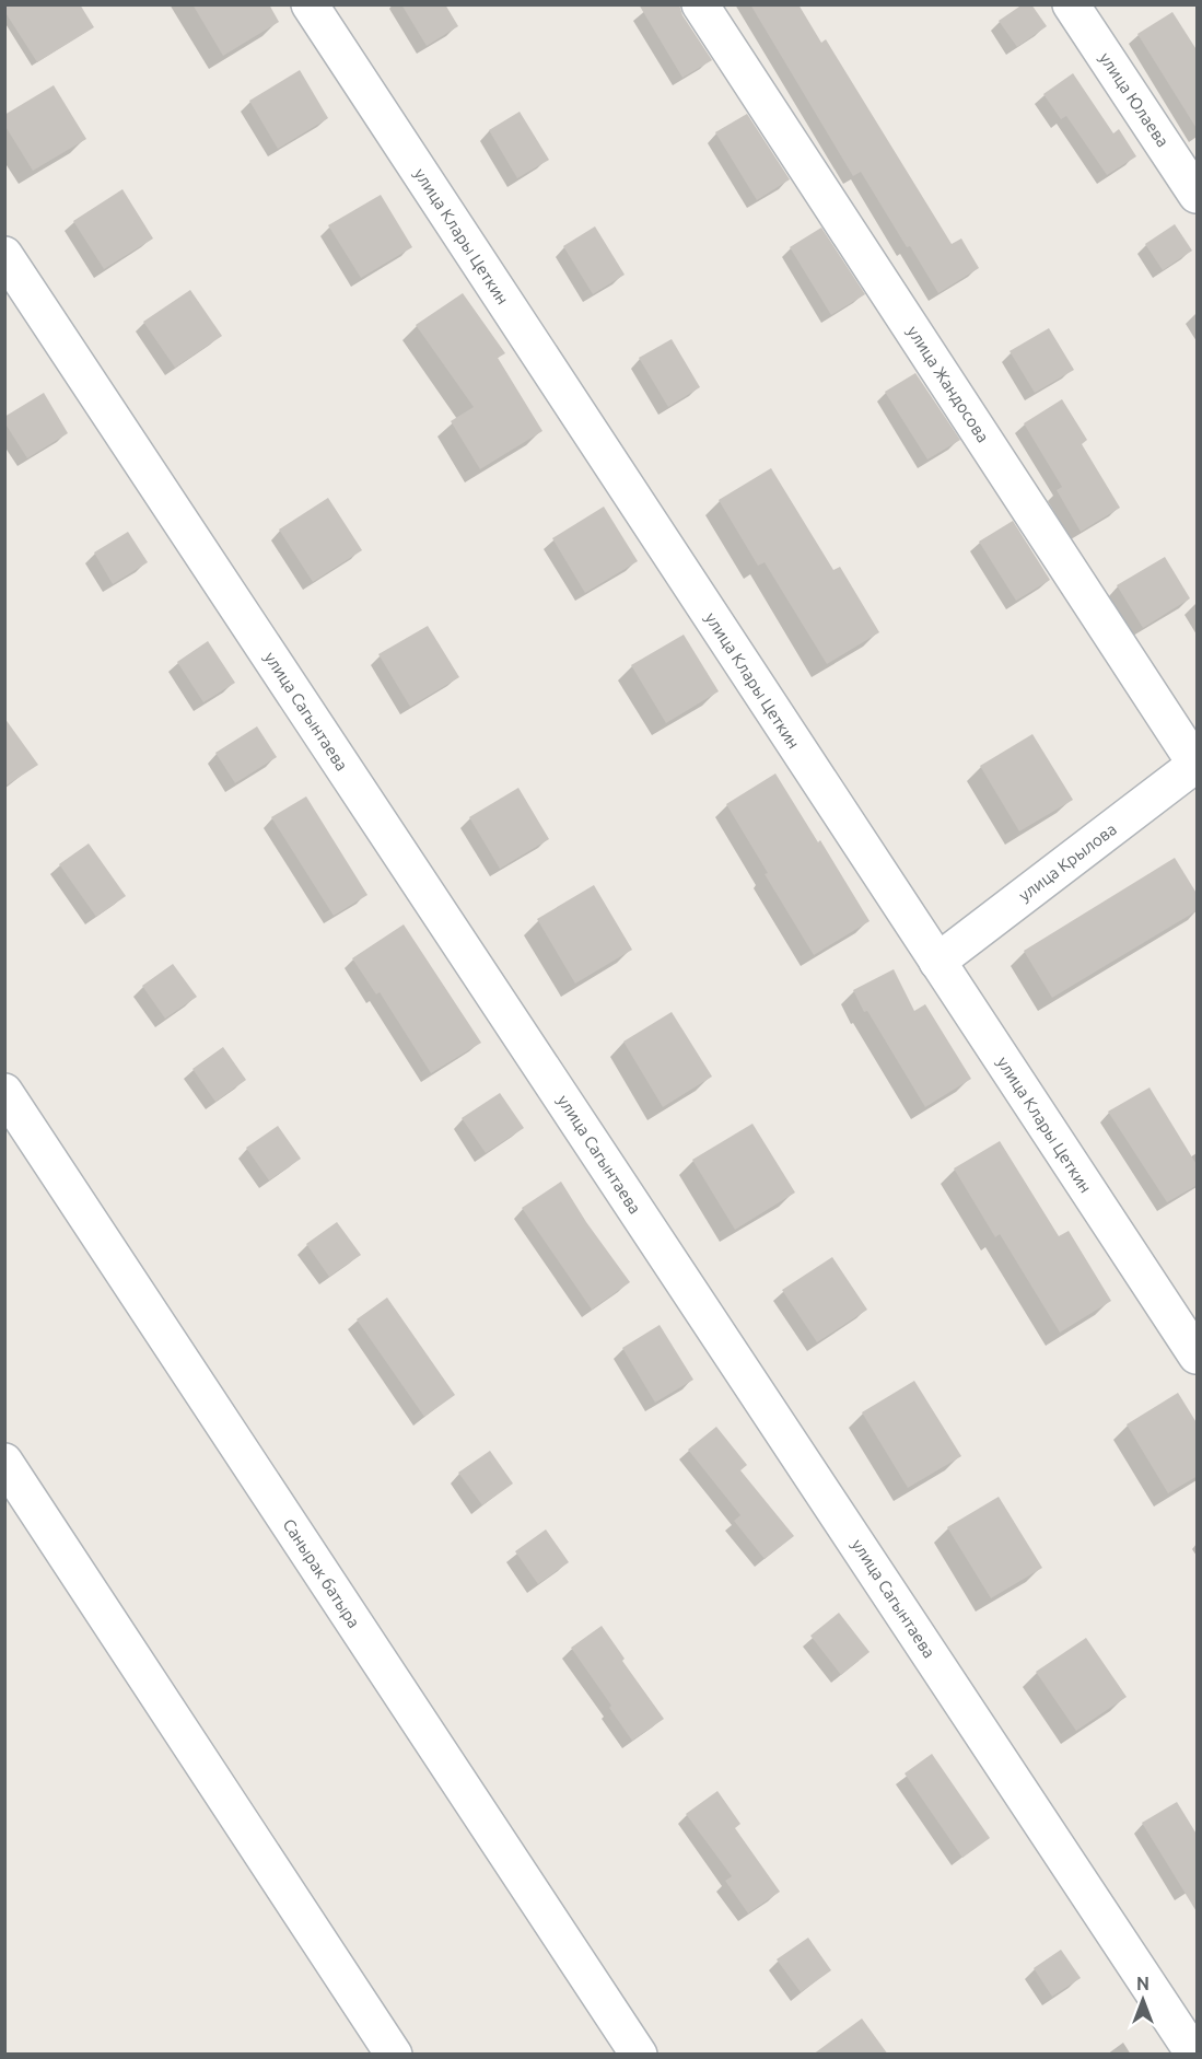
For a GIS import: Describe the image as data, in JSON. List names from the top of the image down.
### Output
{
  "streets": {
    "street": [
      "улица Юлаева",
      "улица Клары Цеткин",
      "улица Жандосова",
      "улица Сагынтаева",
      "улица Крылова",
      "Санырак батыра"
    ]
  },
  "crossings": [
    ["улица Клары Цеткин", "улица Крылова"],
    ["улица Жандосова", "улица Крылова"]
  ],
  "north": "top"
}
